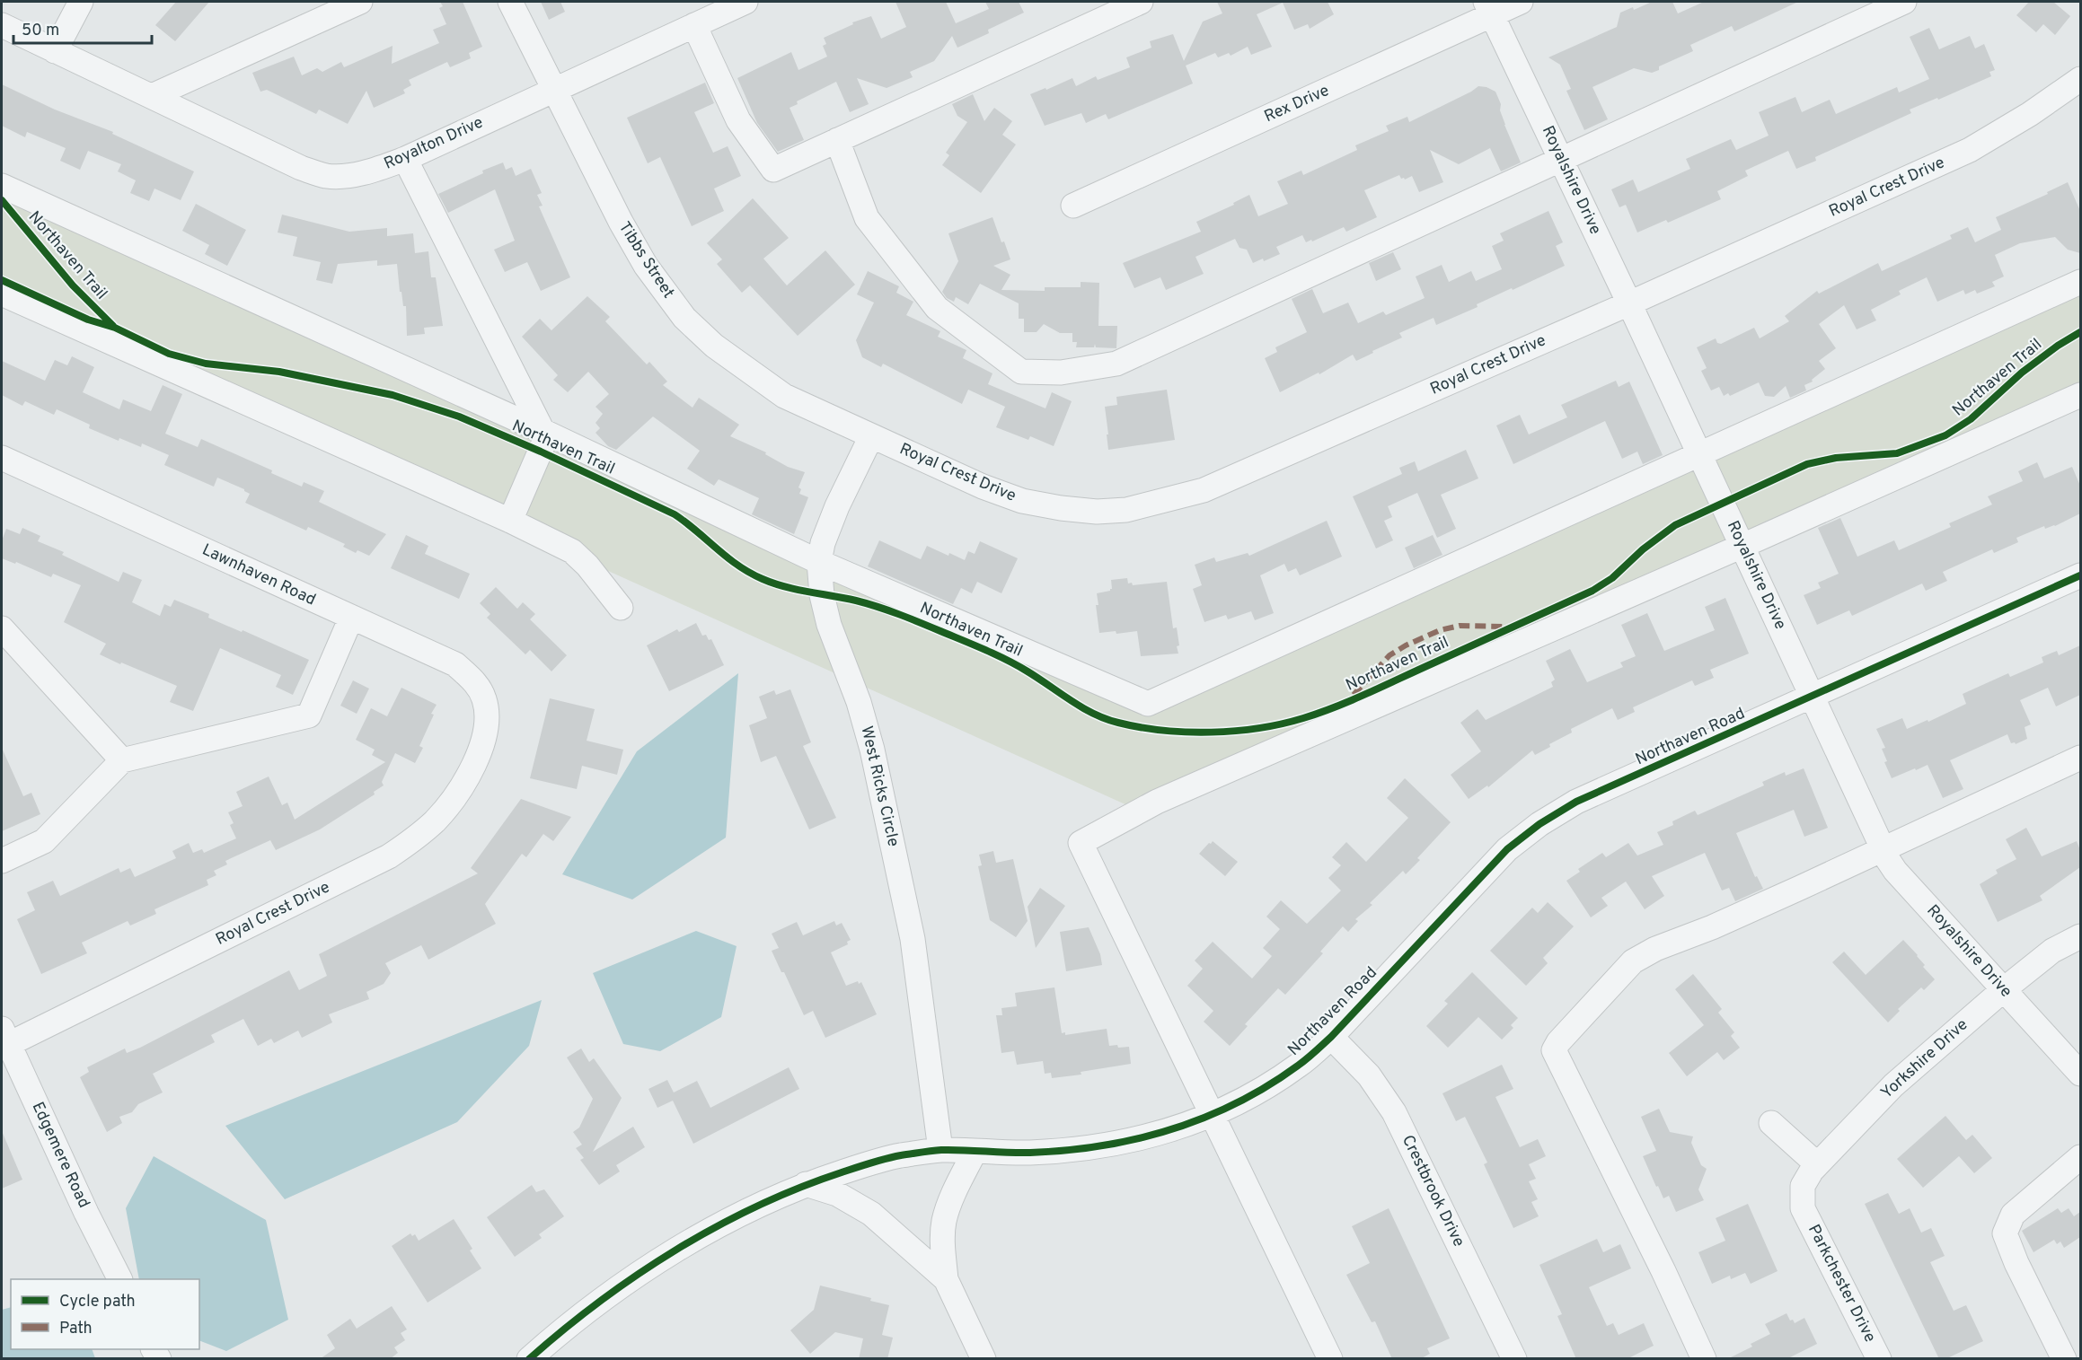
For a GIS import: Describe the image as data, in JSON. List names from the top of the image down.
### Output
{
  "streets": {
    "street": [
      "Rex Drive",
      "Royalton Drive",
      "Royalshire Drive",
      "Royal Crest Drive",
      "Tibbs Street",
      "Lawnhaven Road",
      "Northaven Road",
      "West Ricks Circle",
      "Yorkshire Drive",
      "Edgemere Road",
      "Crestbrook Drive",
      "Parkchester Drive"
    ],
    "cycle path": ["Northaven Trail"]
  },
  "crossings": [
    ["Rex Drive", "Royalshire Drive"],
    ["Royalton Drive", "Tibbs Street"],
    ["Royalshire Drive", "Royal Crest Drive"],
    ["Royalshire Drive", "Northaven Road"],
    ["Royalshire Drive", "Yorkshire Drive"],
    ["Royal Crest Drive", "Tibbs Street"],
    ["Royal Crest Drive", "Lawnhaven Road"],
    ["Royal Crest Drive", "West Ricks Circle"],
    ["Royal Crest Drive", "Edgemere Road"],
    ["Tibbs Street", "West Ricks Circle"],
    ["Northaven Road", "West Ricks Circle"],
    ["Northaven Road", "Crestbrook Drive"],
    ["Yorkshire Drive", "Parkchester Drive"]
  ],
  "legend": ["Cycle path", "Path"],
  "scale_bar": "50 m"
}
